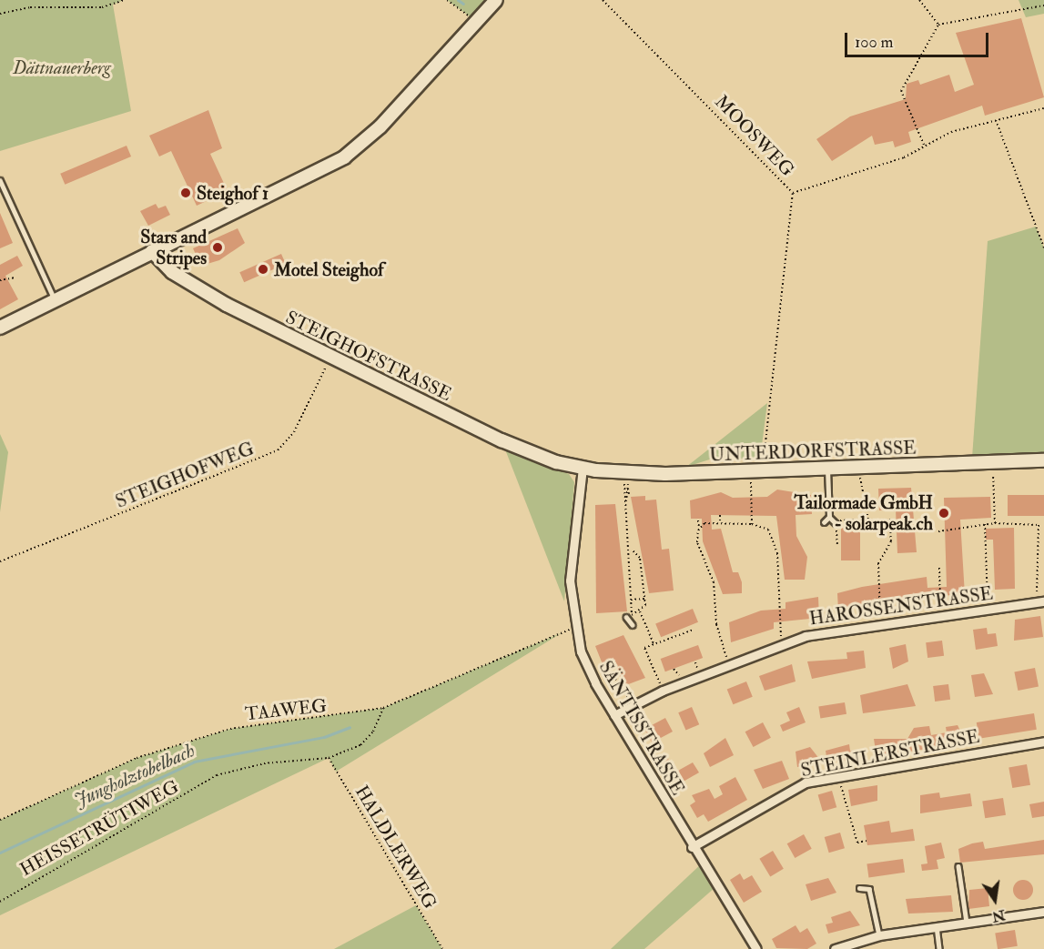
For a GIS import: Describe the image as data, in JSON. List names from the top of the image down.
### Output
{
  "streets": {
    "street": [
      "STEIGHOFSTRASSE",
      "UNTERDORFSTRASSE",
      "HAROSSENSTRASSE",
      "SÄNTISSTRASSE",
      "STEINLERSTRASSE"
    ],
    "path": [
      "MOOSWEG",
      "STEIGHOFWEG",
      "TAAWEG",
      "HEISSETRÜTIWEG",
      "HALDLERWEG"
    ]
  },
  "crossings": [
    ["STEIGHOFSTRASSE", "UNTERDORFSTRASSE"],
    ["STEIGHOFSTRASSE", "STEIGHOFWEG"],
    ["STEIGHOFSTRASSE", "SÄNTISSTRASSE"],
    ["UNTERDORFSTRASSE", "SÄNTISSTRASSE"],
    ["HAROSSENSTRASSE", "SÄNTISSTRASSE"],
    ["TAAWEG", "SÄNTISSTRASSE"],
    ["TAAWEG", "HEISSETRÜTIWEG"],
    ["SÄNTISSTRASSE", "STEINLERSTRASSE"],
    ["HEISSETRÜTIWEG", "HALDLERWEG"]
  ],
  "water": ["Jungholztobelbach"],
  "parks": ["Dättnauerberg"],
  "places": [
    "Steighof 1",
    "Stars and Stripes",
    "Motel Steighof",
    "Tailormade GmbH - solarpeak.ch"
  ],
  "scale_bar": "100 m",
  "north": "bottom"
}
